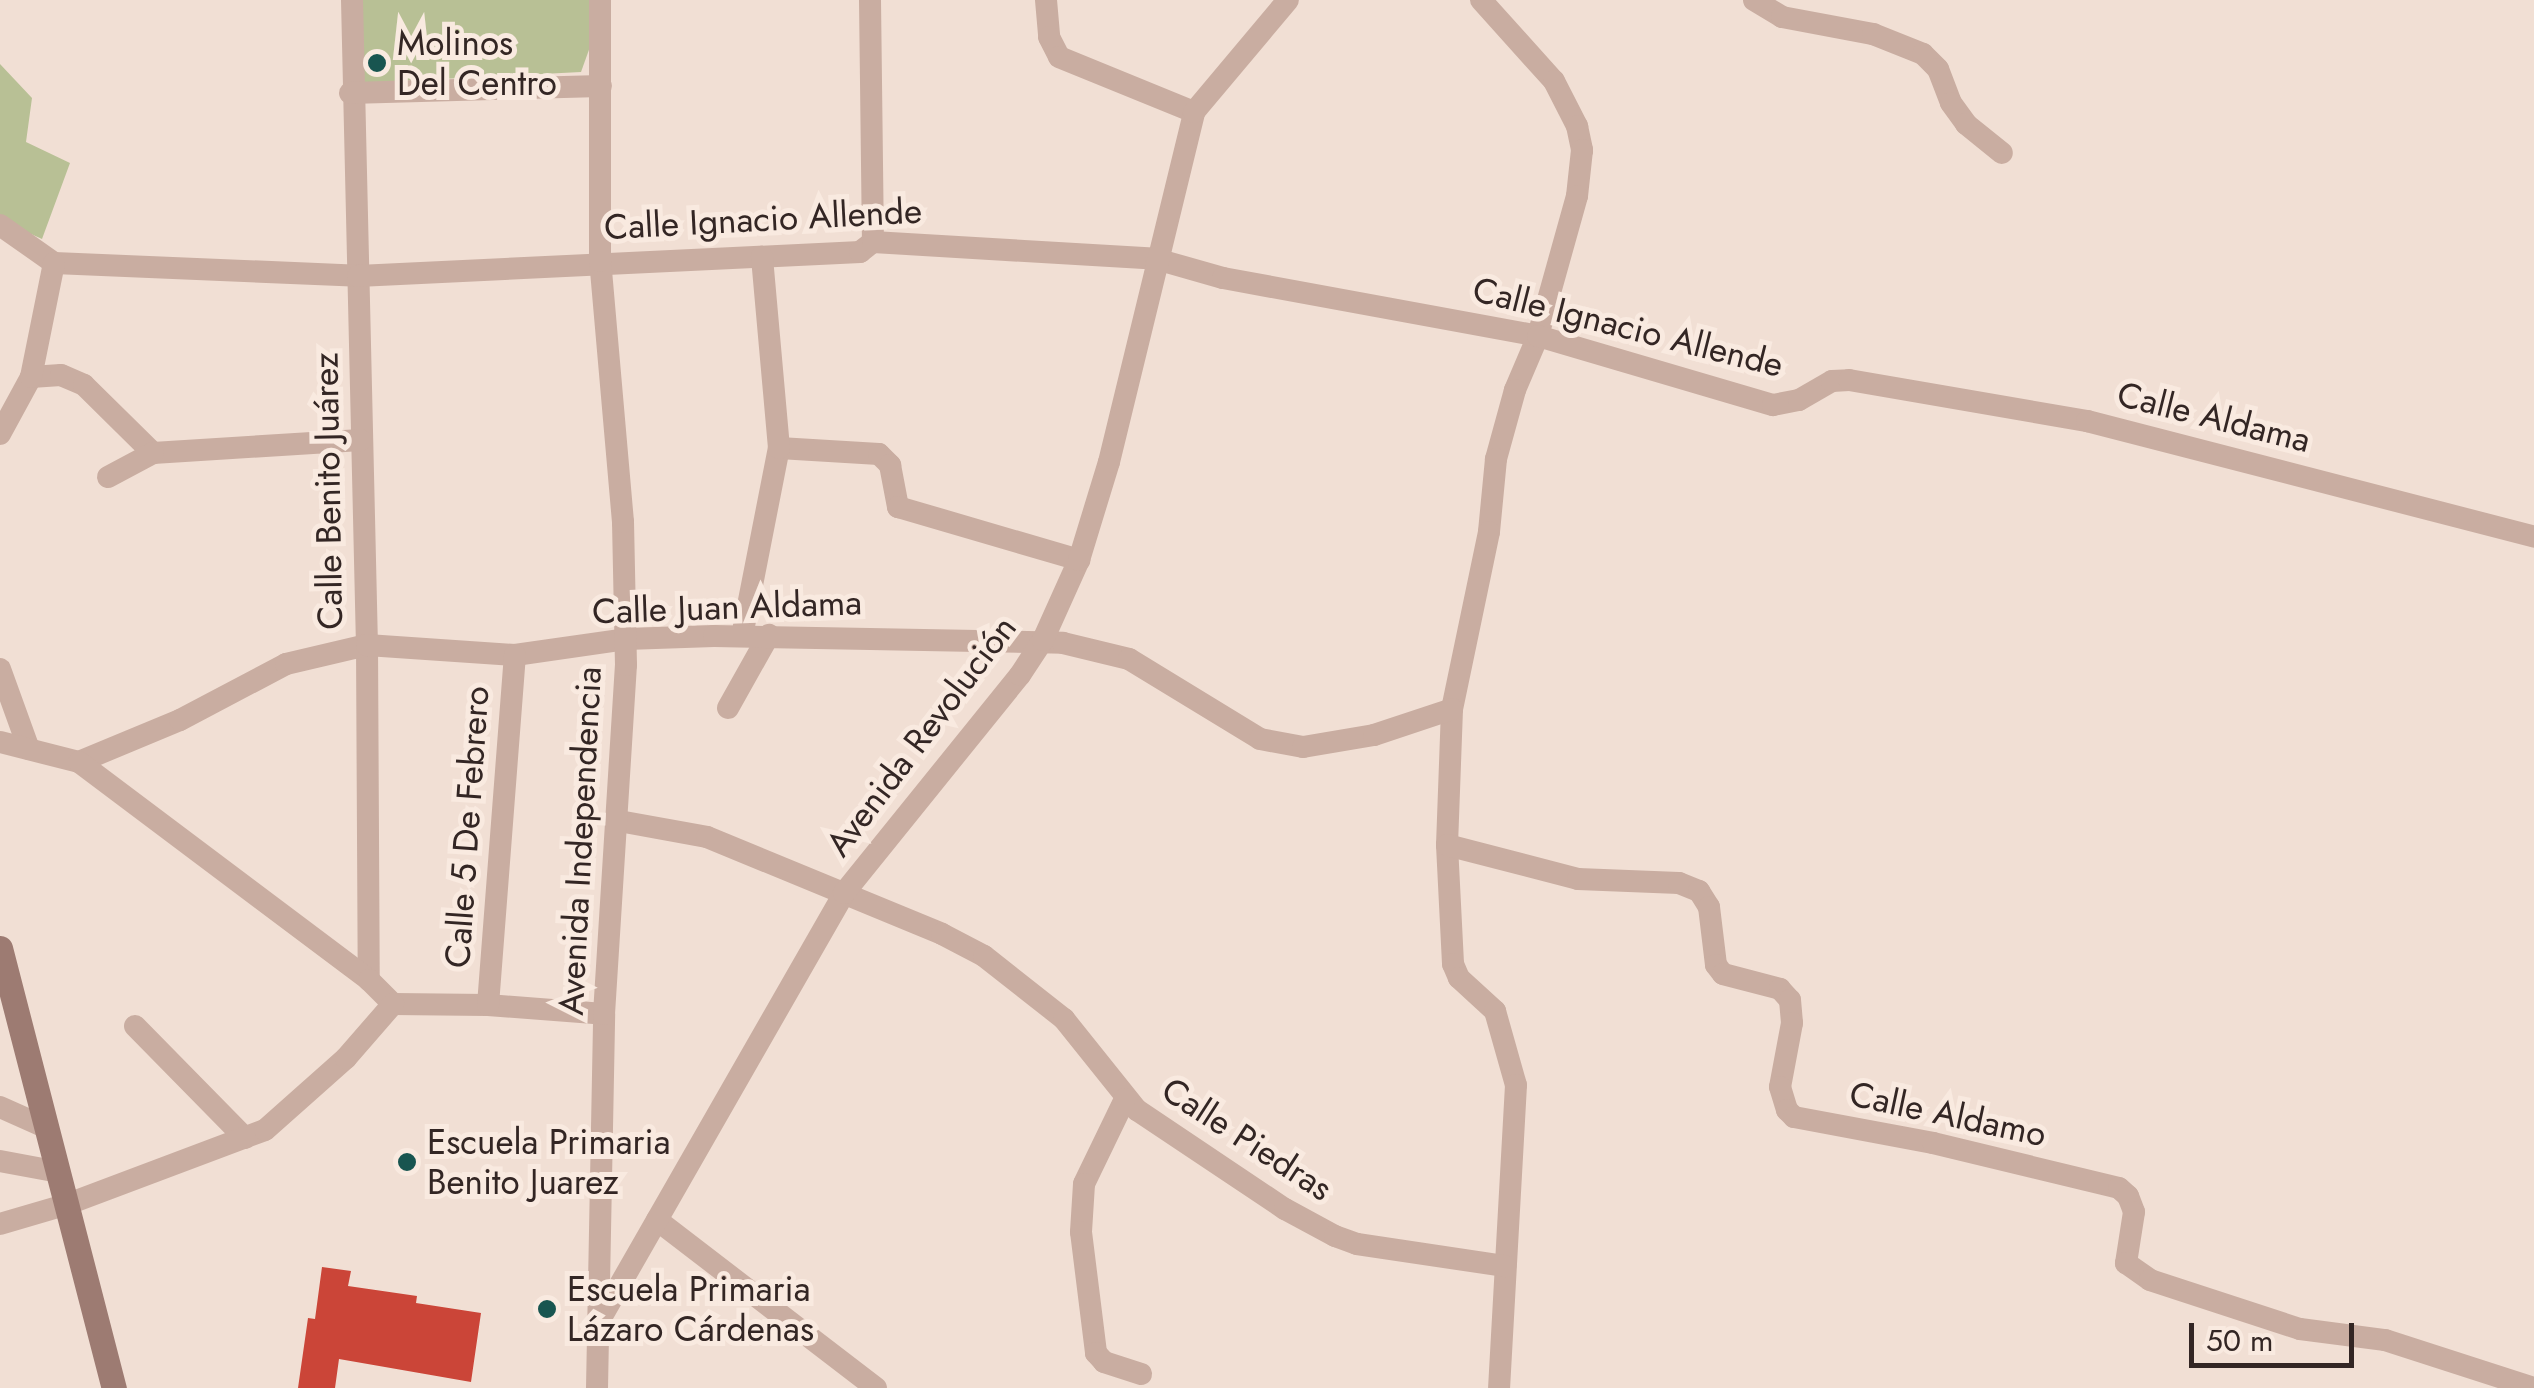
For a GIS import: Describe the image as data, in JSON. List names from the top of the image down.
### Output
{
  "streets": {
    "street": [
      "Calle Ignacio Allende",
      "Calle Aldama",
      "Calle Benito Juárez",
      "Calle Juan Aldama",
      "Avenida Revolución",
      "Calle 5 De Febrero",
      "Avenida Independencia",
      "Calle Aldamo",
      "Calle Piedras"
    ]
  },
  "crossings": [
    ["Calle Ignacio Allende", "Calle Aldama"],
    ["Calle Ignacio Allende", "Calle Benito Juárez"],
    ["Calle Ignacio Allende", "Avenida Revolución"],
    ["Calle Ignacio Allende", "Avenida Independencia"],
    ["Calle Benito Juárez", "Calle Juan Aldama"],
    ["Calle Juan Aldama", "Avenida Revolución"],
    ["Calle Juan Aldama", "Calle 5 De Febrero"],
    ["Calle Juan Aldama", "Avenida Independencia"],
    ["Avenida Revolución", "Avenida Independencia"],
    ["Avenida Revolución", "Calle Piedras"],
    ["Avenida Independencia", "Calle Piedras"]
  ],
  "places": ["Molinos Del Centro", "Escuela Primaria Benito Juarez", "Escuela Primaria Lázaro Cárdenas"],
  "scale_bar": "50 m"
}
